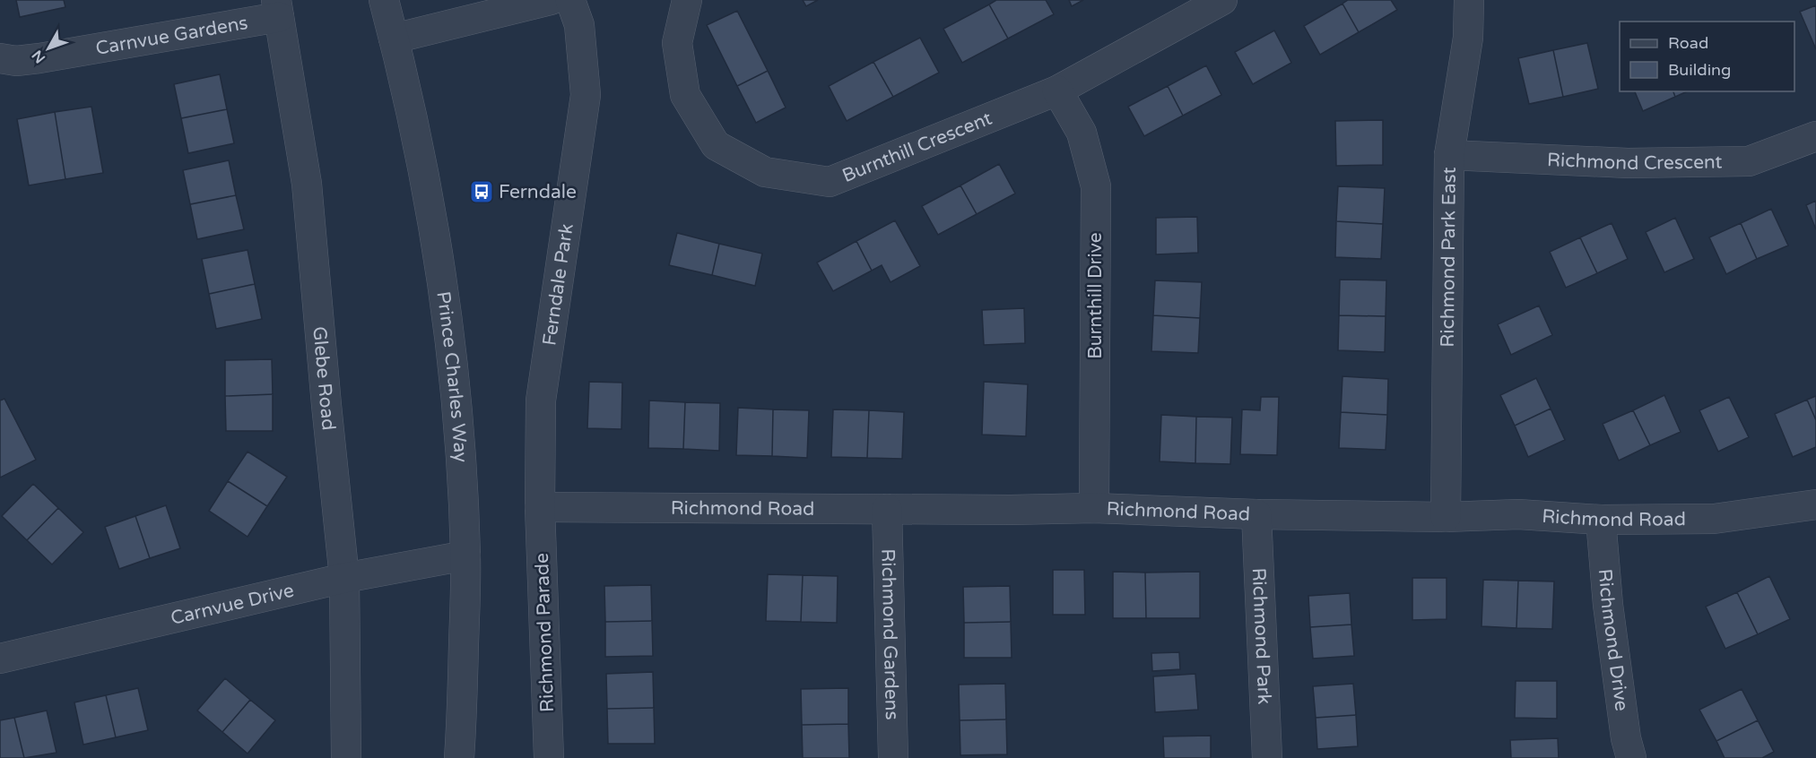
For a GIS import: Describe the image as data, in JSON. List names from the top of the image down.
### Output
{
  "streets": {
    "street": [
      "Carnvue Gardens",
      "Burnthill Crescent",
      "Richmond Crescent",
      "Richmond Park East",
      "Ferndale Park",
      "Burnthill Drive",
      "Prince Charles Way",
      "Glebe Road",
      "Richmond Road",
      "Carnvue Drive",
      "Richmond Parade",
      "Richmond Gardens",
      "Richmond Park",
      "Richmond Drive"
    ]
  },
  "crossings": [
    ["Carnvue Gardens", "Glebe Road"],
    ["Burnthill Crescent", "Burnthill Drive"],
    ["Richmond Crescent", "Richmond Park East"],
    ["Richmond Park East", "Richmond Road"],
    ["Ferndale Park", "Richmond Road"],
    ["Ferndale Park", "Richmond Parade"],
    ["Burnthill Drive", "Richmond Road"],
    ["Prince Charles Way", "Carnvue Drive"],
    ["Glebe Road", "Carnvue Drive"],
    ["Richmond Road", "Richmond Parade"],
    ["Richmond Road", "Richmond Gardens"],
    ["Richmond Road", "Richmond Park"],
    ["Richmond Road", "Richmond Drive"]
  ],
  "places": {
    "bus stop": ["Ferndale"]
  },
  "legend": ["Road", "Building"],
  "north": "bottom left"
}
